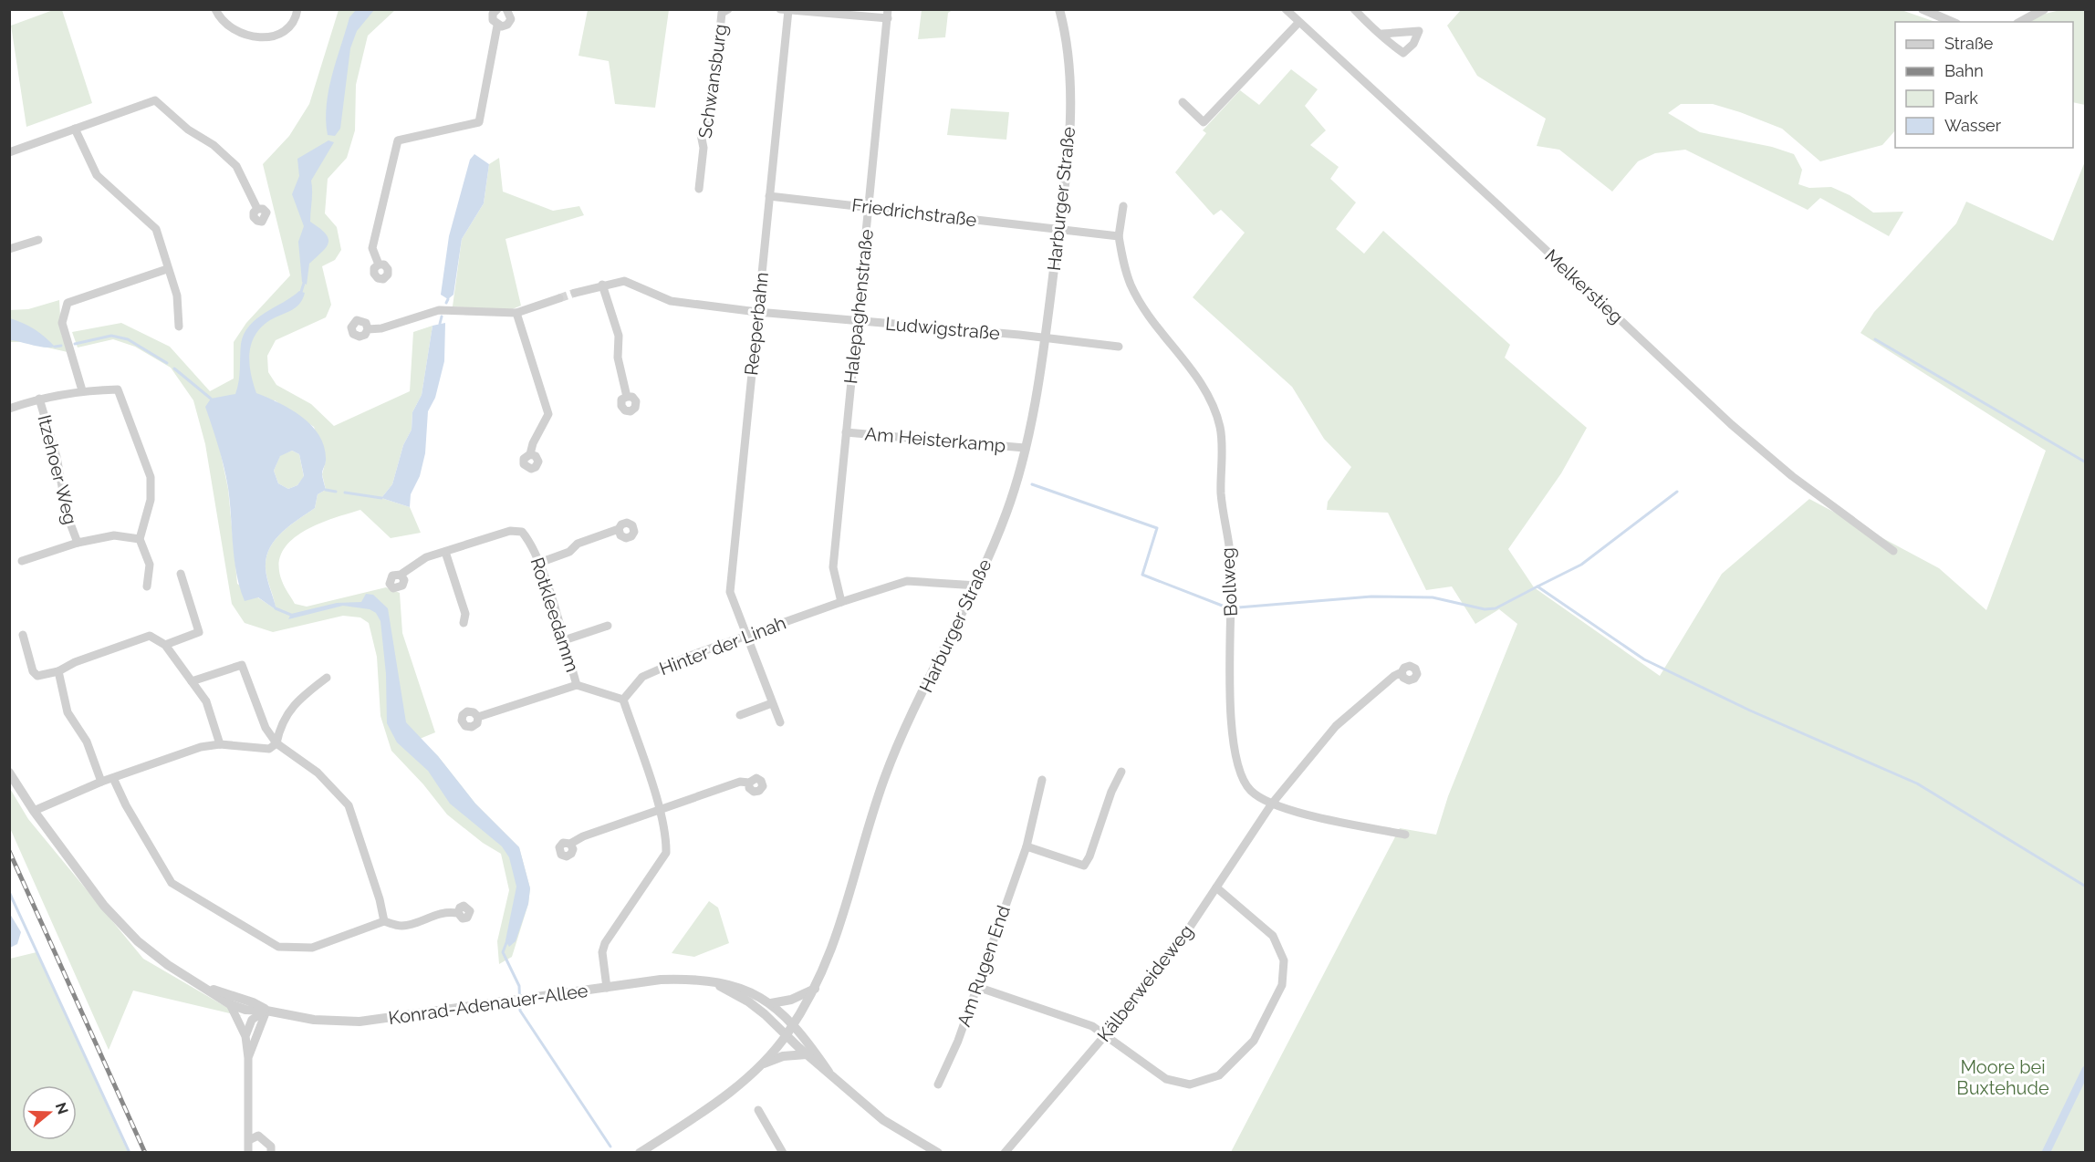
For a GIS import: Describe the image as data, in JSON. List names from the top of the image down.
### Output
{
  "streets": {
    "street": [
      "Schwansburg",
      "Harburger Straße",
      "Friedrichstraße",
      "Melkerstieg",
      "Halepaghenstraße",
      "Reeperbahn",
      "Ludwigstraße",
      "Am Heisterkamp",
      "Itzehoer Weg",
      "Bollweg",
      "Rotkleedamm",
      "Hinter der Linah",
      "Am Rugen End",
      "Kälberweideweg",
      "Konrad-Adenauer-Allee"
    ]
  },
  "crossings": [
    ["Harburger Straße", "Friedrichstraße"],
    ["Harburger Straße", "Ludwigstraße"],
    ["Harburger Straße", "Am Heisterkamp"],
    ["Harburger Straße", "Hinter der Linah"],
    ["Harburger Straße", "Konrad-Adenauer-Allee"],
    ["Friedrichstraße", "Halepaghenstraße"],
    ["Friedrichstraße", "Reeperbahn"],
    ["Halepaghenstraße", "Ludwigstraße"],
    ["Halepaghenstraße", "Am Heisterkamp"],
    ["Halepaghenstraße", "Hinter der Linah"],
    ["Reeperbahn", "Ludwigstraße"],
    ["Reeperbahn", "Hinter der Linah"],
    ["Bollweg", "Kälberweideweg"],
    ["Rotkleedamm", "Hinter der Linah"]
  ],
  "parks": ["Moore bei Buxtehude"],
  "legend": [
    "Straße",
    "Bahn",
    "Park",
    "Wasser"
  ],
  "north": "right"
}
